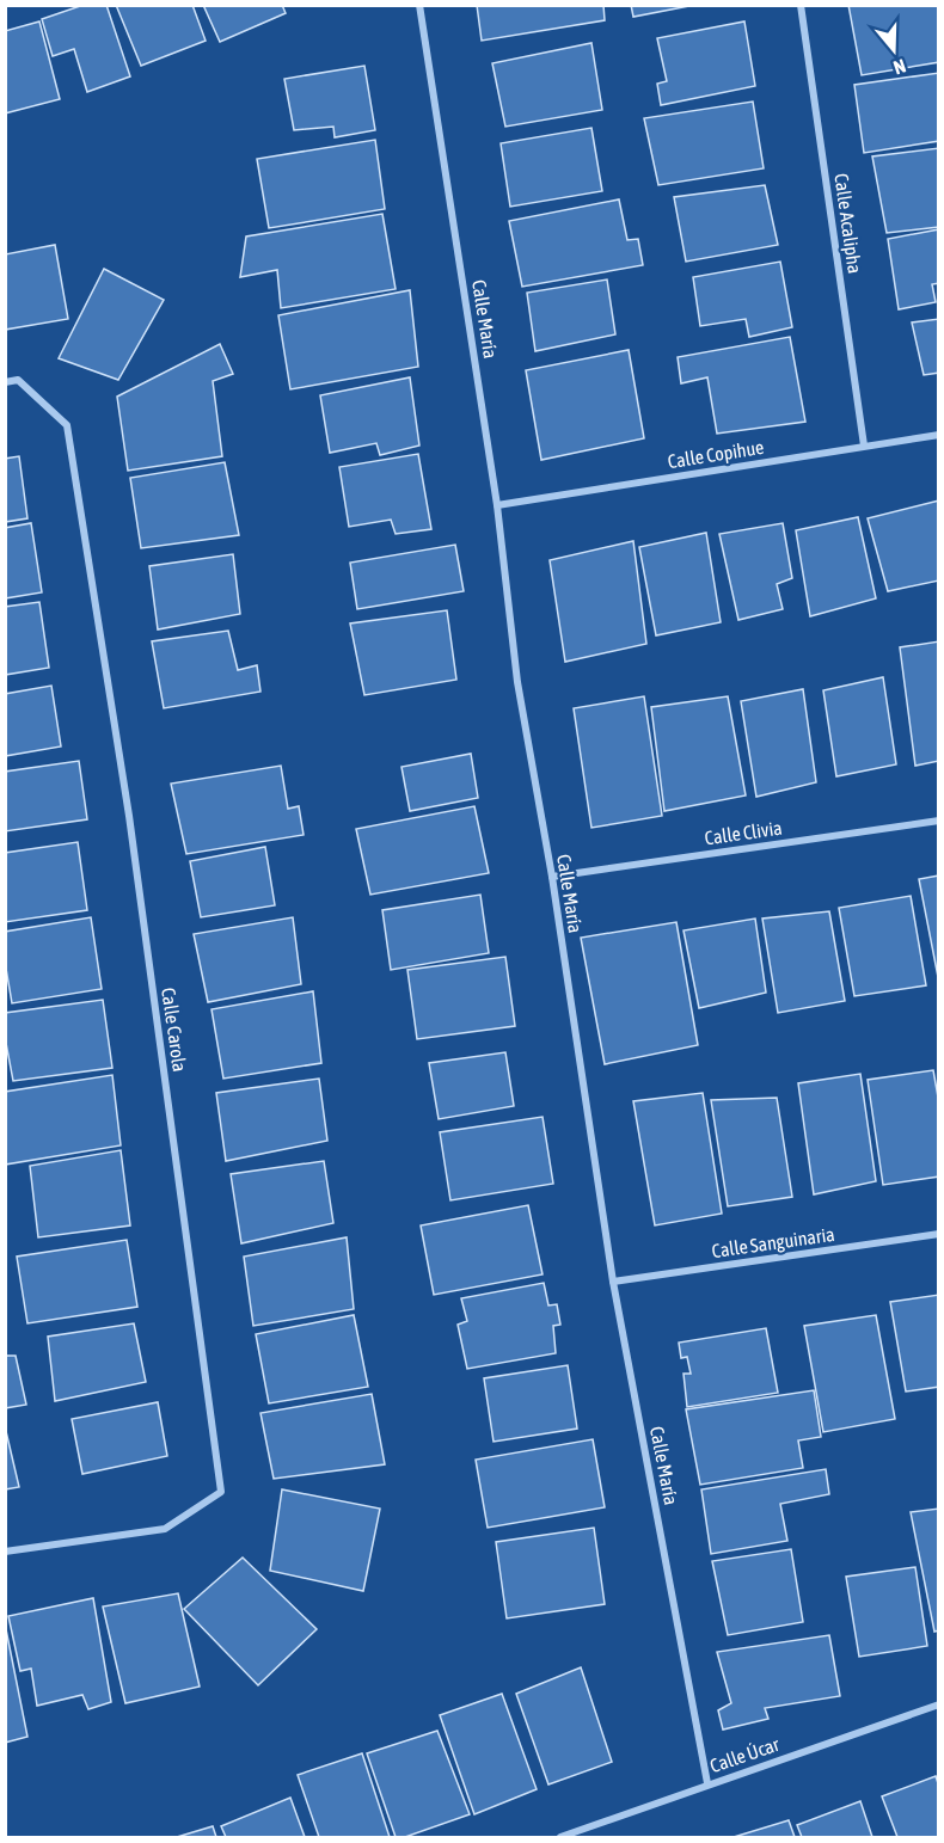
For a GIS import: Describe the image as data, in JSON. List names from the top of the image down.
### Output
{
  "streets": {
    "street": [
      "Calle Acalipha",
      "Calle María",
      "Calle Copihue",
      "Calle Clivia",
      "Calle Carola",
      "Calle Sanguinaria",
      "Calle Úcar"
    ]
  },
  "crossings": [
    ["Calle Acalipha", "Calle Copihue"],
    ["Calle María", "Calle Copihue"],
    ["Calle María", "Calle Clivia"],
    ["Calle María", "Calle Sanguinaria"],
    ["Calle María", "Calle Úcar"]
  ],
  "north": "bottom"
}
